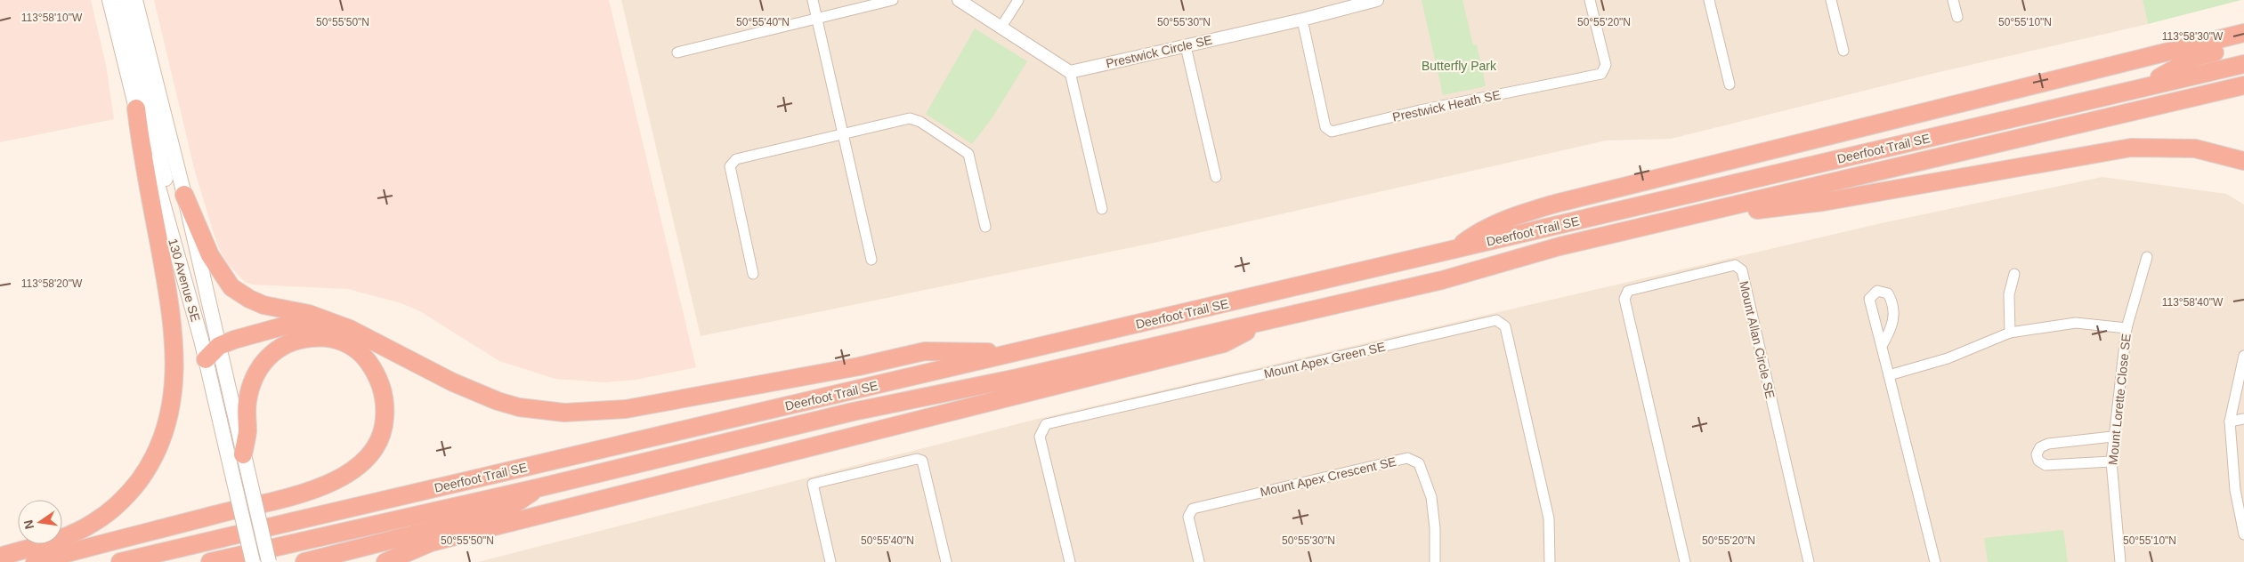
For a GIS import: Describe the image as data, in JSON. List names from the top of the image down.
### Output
{
  "streets": {
    "highway": ["Deerfoot Trail SE"],
    "main road": ["130 Avenue SE"],
    "street": [
      "Prestwick Circle SE",
      "Prestwick Heath SE",
      "Mount Allan Circle SE",
      "Mount Apex Green SE",
      "Mount Lorette Close SE",
      "Mount Apex Crescent SE"
    ]
  },
  "crossings": [
    ["Prestwick Circle SE", "Prestwick Heath SE"]
  ],
  "parks": ["Butterfly Park"],
  "north": "left",
  "coordinates": [
    "113°58'10\"W",
    "50°55'50\"N",
    "50°55'40\"N",
    "50°55'30\"N",
    "50°55'20\"N",
    "50°55'10\"N",
    "113°58'30\"W",
    "113°58'20\"W",
    "113°58'40\"W"
  ]
}
